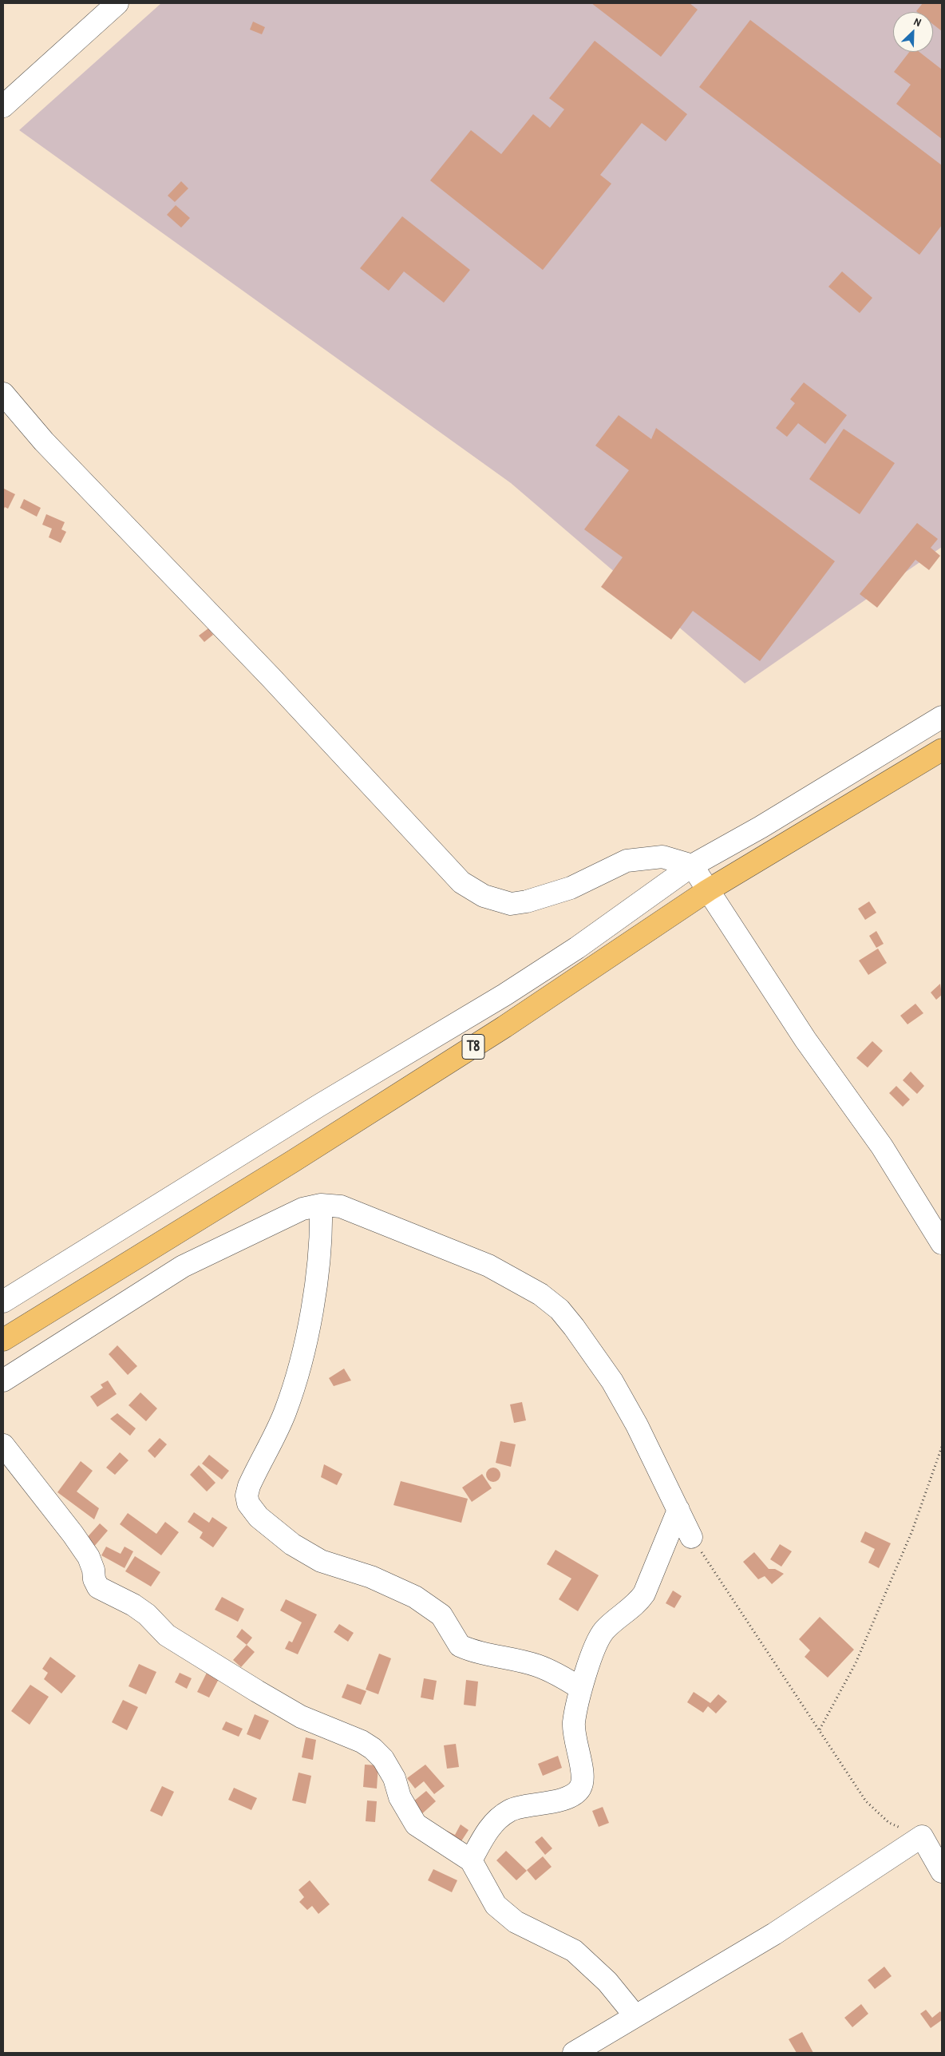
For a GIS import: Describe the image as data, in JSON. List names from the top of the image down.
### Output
{
  "streets": {
    "highway": ["T8"]
  },
  "north": "top right"
}
